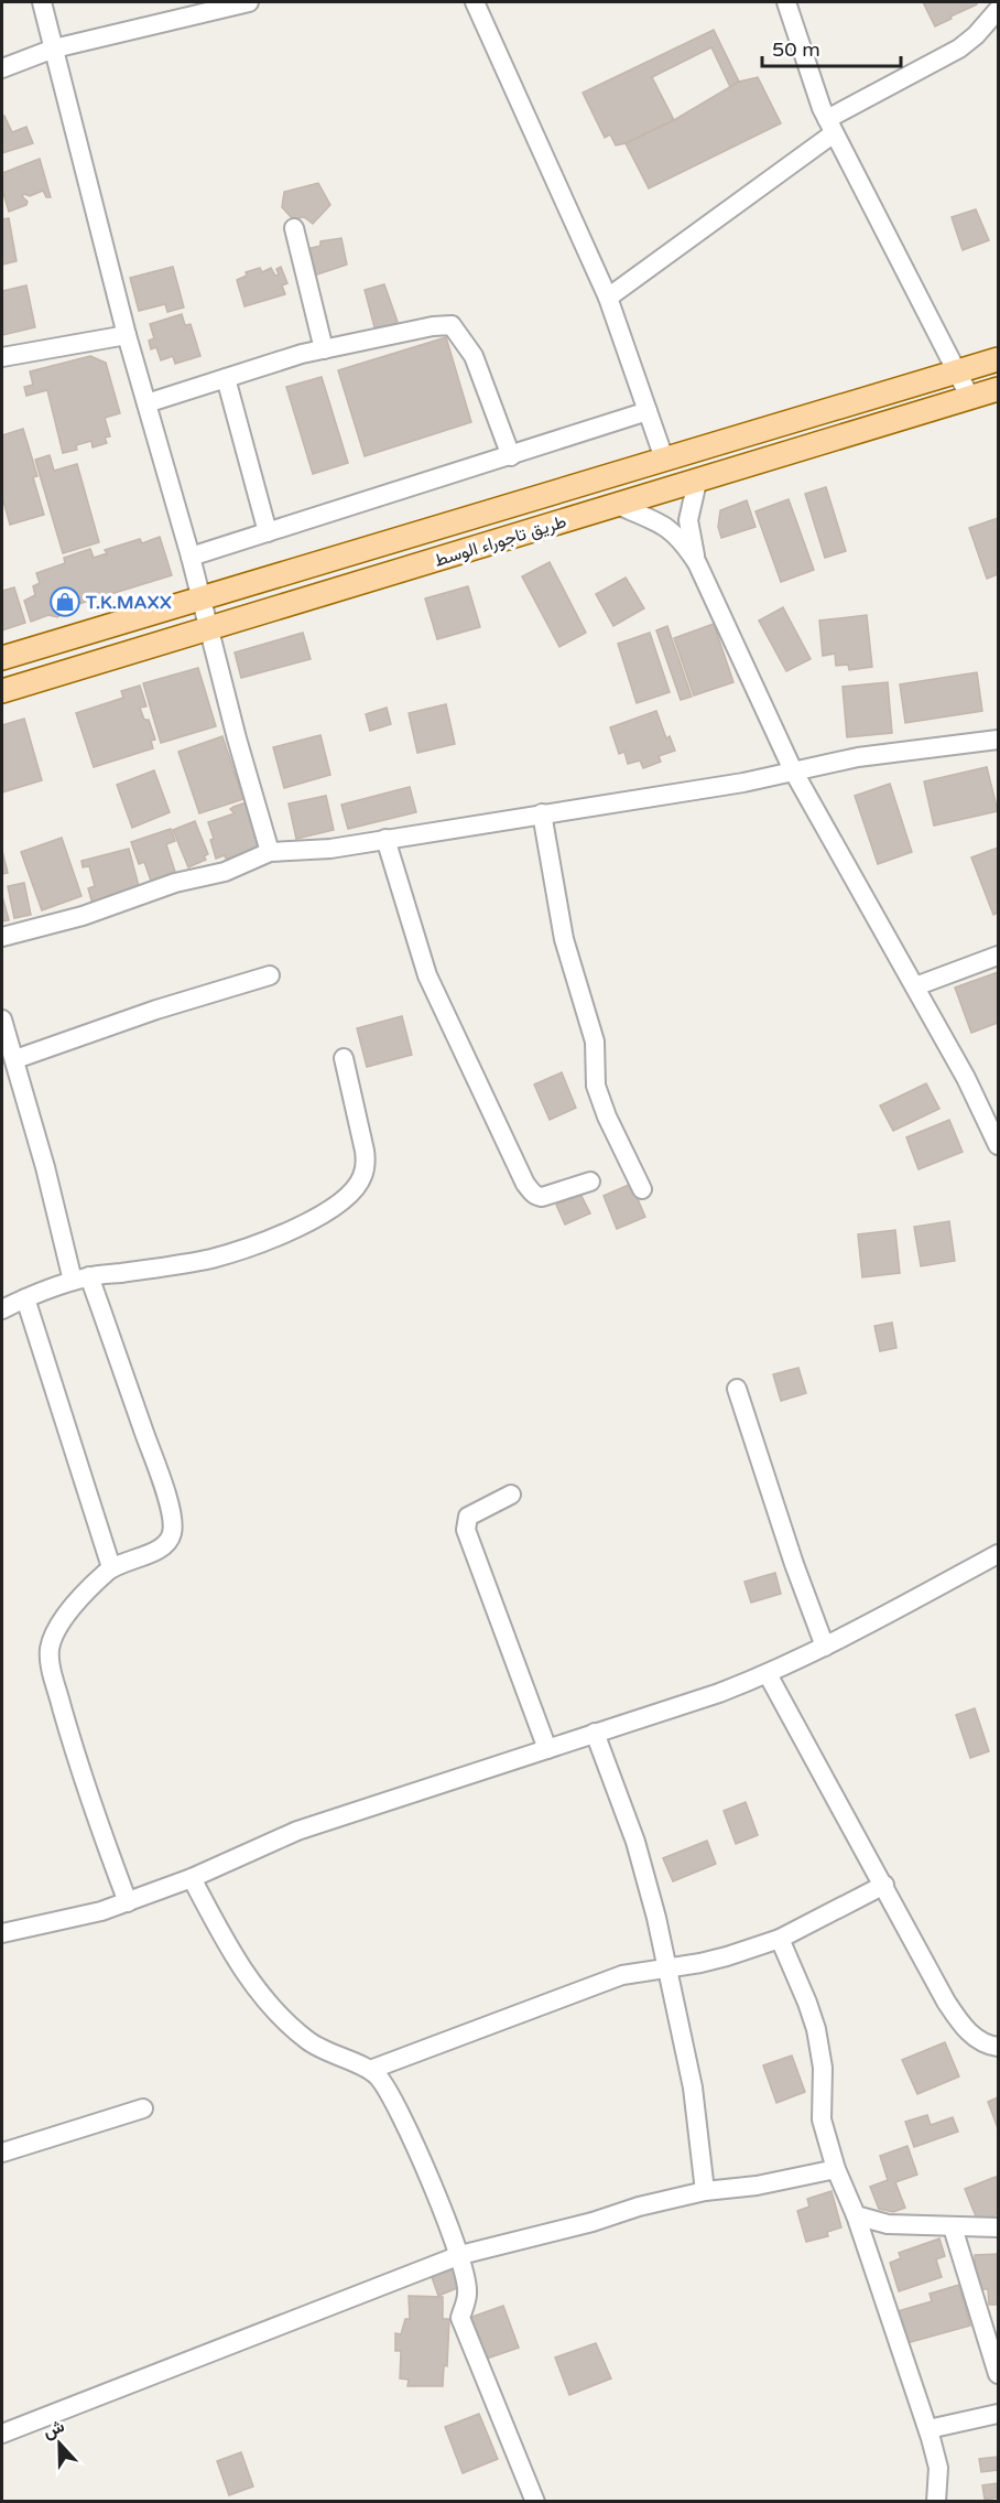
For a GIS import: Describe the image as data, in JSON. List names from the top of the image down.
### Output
{
  "streets": {
    "main road": ["طريق تاجوراء الوسط"]
  },
  "places": {
    "shop": ["T.K.MAXX"]
  },
  "scale_bar": "50 m",
  "north": "top"
}
